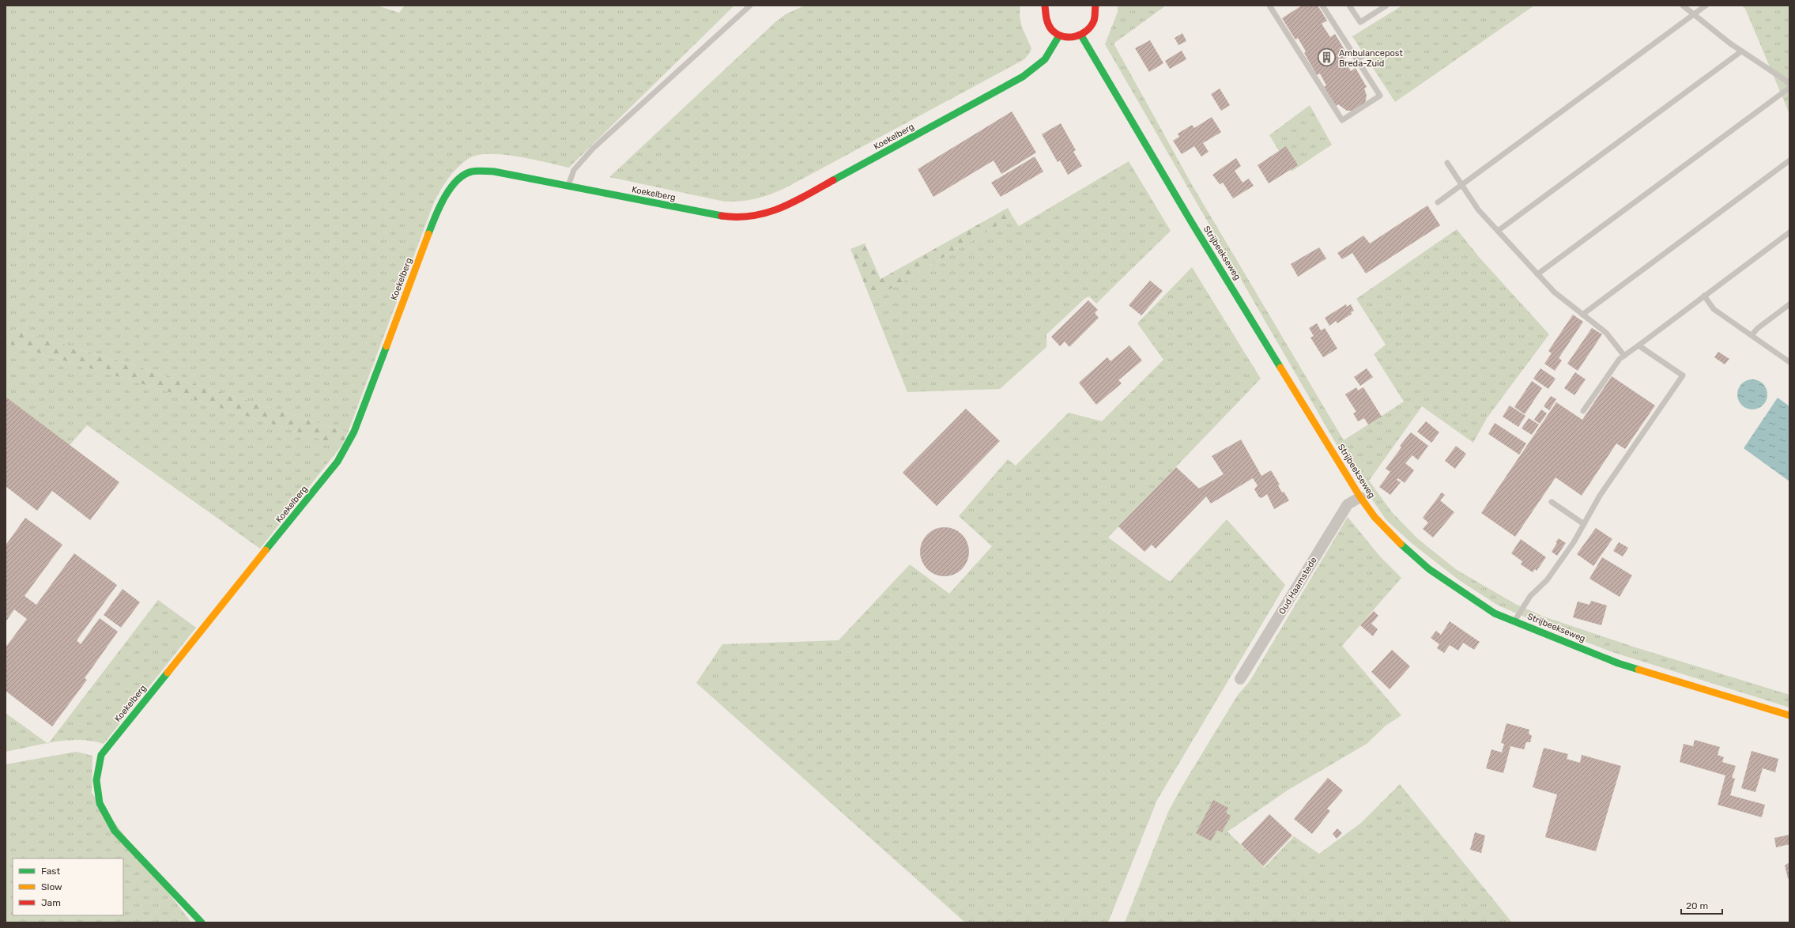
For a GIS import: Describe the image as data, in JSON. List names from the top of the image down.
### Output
{
  "streets": {
    "street": ["Koekelberg", "Strijbeekseweg", "Oud Haamstede"]
  },
  "crossings": [
    ["Strijbeekseweg", "Oud Haamstede"]
  ],
  "places": {
    "building": ["Ambulancepost Breda-Zuid"]
  },
  "legend": ["Fast", "Slow", "Jam"],
  "scale_bar": "20 m"
}
